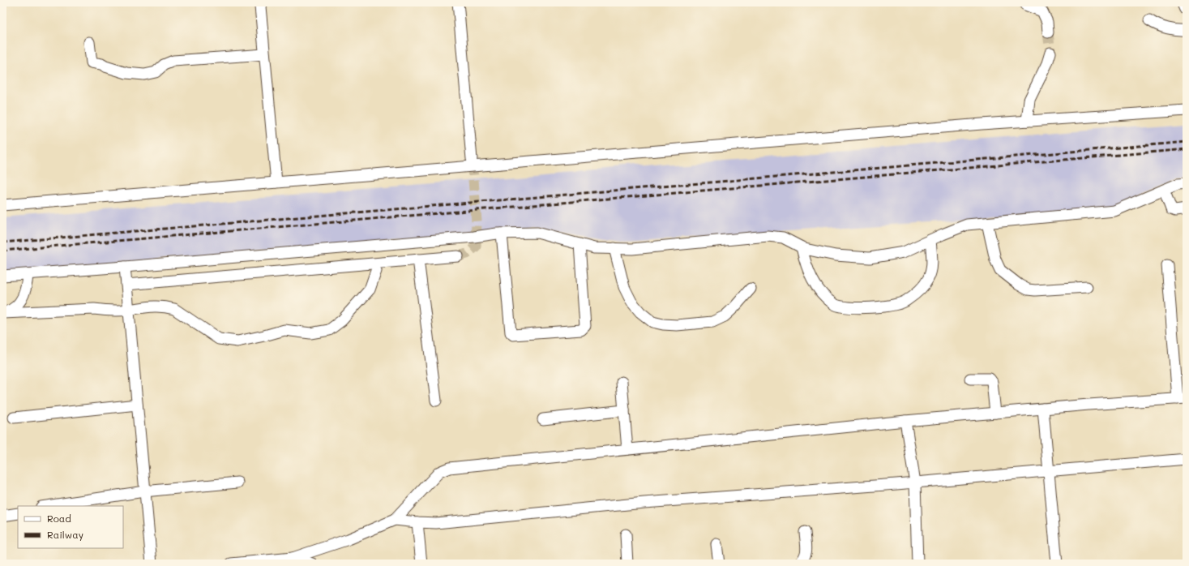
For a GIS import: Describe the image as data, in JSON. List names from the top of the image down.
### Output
{
  "legend": ["Road", "Railway"]
}
